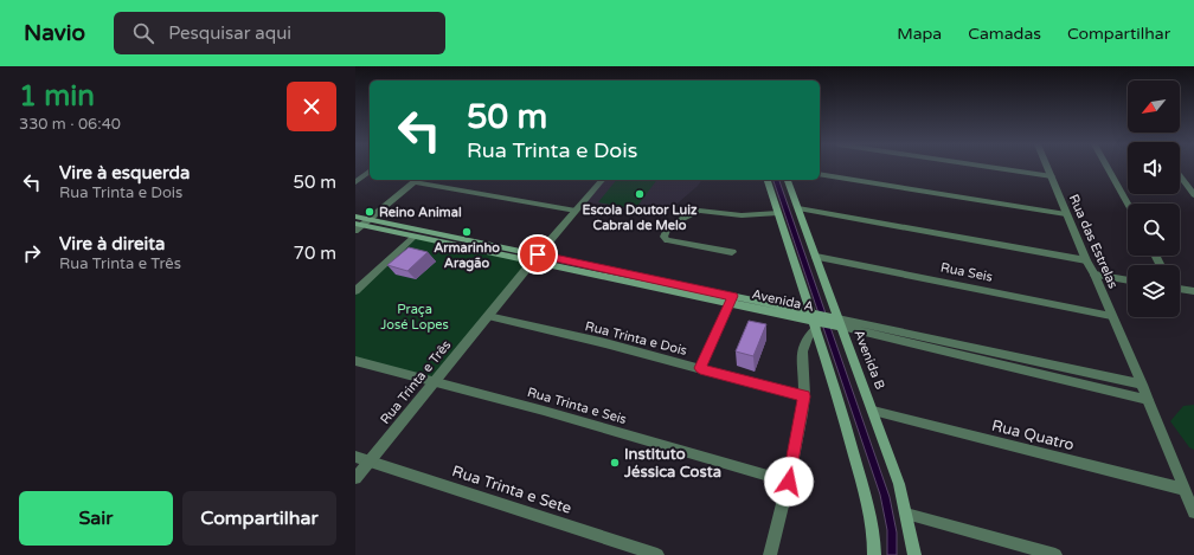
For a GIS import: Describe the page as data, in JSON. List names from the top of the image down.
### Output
{
  "streets": {
    "main road": ["Avenida A", "Avenida B"],
    "street": [
      "Rua das Estrelas",
      "Rua Seis",
      "Rua Trinta e Dois",
      "Rua Trinta e Três",
      "Rua Trinta e Seis",
      "Rua Quatro",
      "Rua Trinta e Sete"
    ]
  },
  "crossings": [
    ["Rua das Estrelas", "Rua Seis"],
    ["Rua das Estrelas", "Avenida A"],
    ["Rua das Estrelas", "Rua Quatro"],
    ["Rua Seis", "Avenida B"],
    ["Avenida A", "Avenida B"],
    ["Avenida A", "Rua Trinta e Três"],
    ["Rua Trinta e Dois", "Rua Trinta e Três"],
    ["Avenida B", "Rua Quatro"],
    ["Rua Trinta e Três", "Rua Trinta e Seis"],
    ["Rua Trinta e Três", "Rua Trinta e Sete"]
  ],
  "parks": ["Praça José Lopes"],
  "places": [
    "Escola Doutor Luiz Cabral de Melo",
    "Reino Animal",
    "Armarinho Aragão",
    "Instituto Jéssica Costa"
  ],
  "north": "bottom left",
  "page": {
    "header": "Navio",
    "search": "Pesquisar aqui",
    "nav": ["Mapa", "Camadas", "Compartilhar"],
    "heading": ["1 min", "330 m · 06:40"],
    "turn": ["50 m", "Rua Trinta e Dois"],
    "list": [
      {
        "name": "Vire à esquerda",
        "note": "Rua Trinta e Dois",
        "value": "50 m"
      },
      {
        "name": "Vire à direita",
        "note": "Rua Trinta e Três",
        "value": "70 m"
      }
    ],
    "buttons": ["Sair", "Compartilhar"]
  }
}
